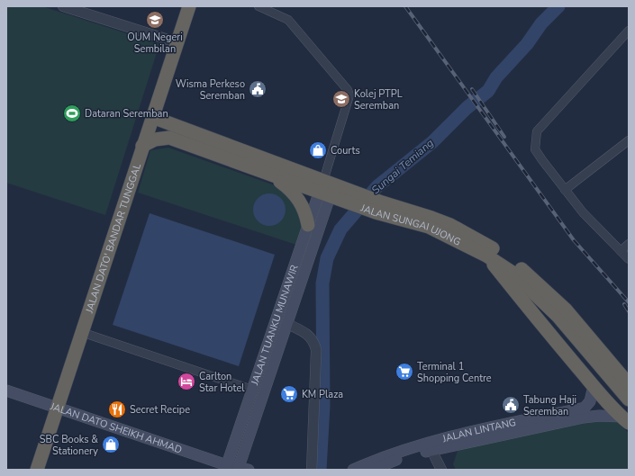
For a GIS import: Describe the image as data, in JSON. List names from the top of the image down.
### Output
{
  "streets": {
    "highway": ["JALAN SUNGAI UJONG", "JALAN DATO' BANDAR TUNGGAL"],
    "main road": ["JALAN TUANKU MUNAWIR", "JALAN DATO SHEIKH AHMAD", "JALAN LINTANG"]
  },
  "crossings": [
    ["JALAN SUNGAI UJONG", "JALAN DATO' BANDAR TUNGGAL"],
    ["JALAN SUNGAI UJONG", "JALAN TUANKU MUNAWIR"],
    ["JALAN DATO' BANDAR TUNGGAL", "JALAN DATO SHEIKH AHMAD"],
    ["JALAN TUANKU MUNAWIR", "JALAN DATO SHEIKH AHMAD"]
  ],
  "water": ["Sungai Temiang"],
  "places": {
    "school or university": ["OUM Negeri Sembilan", "Kolej PTPL Seremban"],
    "public building": ["Wisma Perkeso Seremban", "Tabung Haji Seremban"],
    "sports": ["Dataran Seremban"],
    "shop": ["Courts", "SBC Books & Stationery"],
    "supermarket": ["Terminal 1 Shopping Centre", "KM Plaza"],
    "hotel": ["Carlton Star Hotel"],
    "restaurant": ["Secret Recipe"]
  }
}
